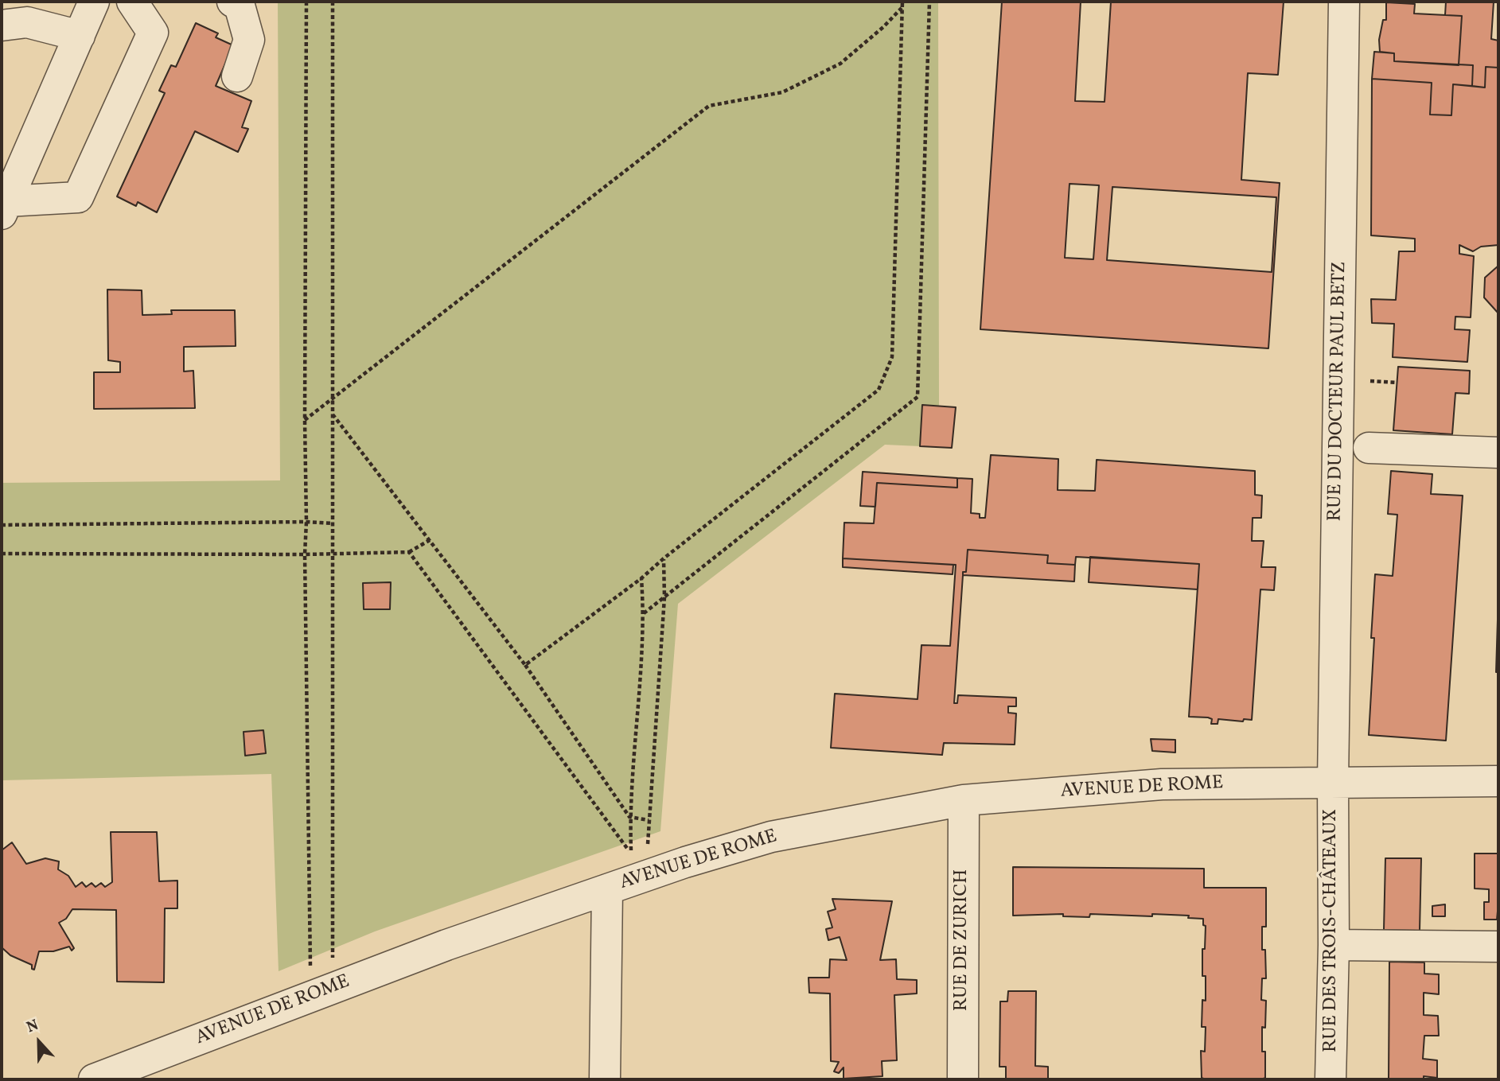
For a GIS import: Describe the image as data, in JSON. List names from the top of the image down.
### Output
{
  "streets": {
    "street": [
      "RUE DU DOCTEUR PAUL BETZ",
      "AVENUE DE ROME",
      "RUE DES TROIS-CHÂTEAUX",
      "RUE DE ZURICH"
    ]
  },
  "crossings": [
    ["RUE DU DOCTEUR PAUL BETZ", "AVENUE DE ROME"],
    ["RUE DU DOCTEUR PAUL BETZ", "RUE DES TROIS-CHÂTEAUX"],
    ["AVENUE DE ROME", "RUE DES TROIS-CHÂTEAUX"],
    ["AVENUE DE ROME", "RUE DE ZURICH"]
  ],
  "north": "top"
}
